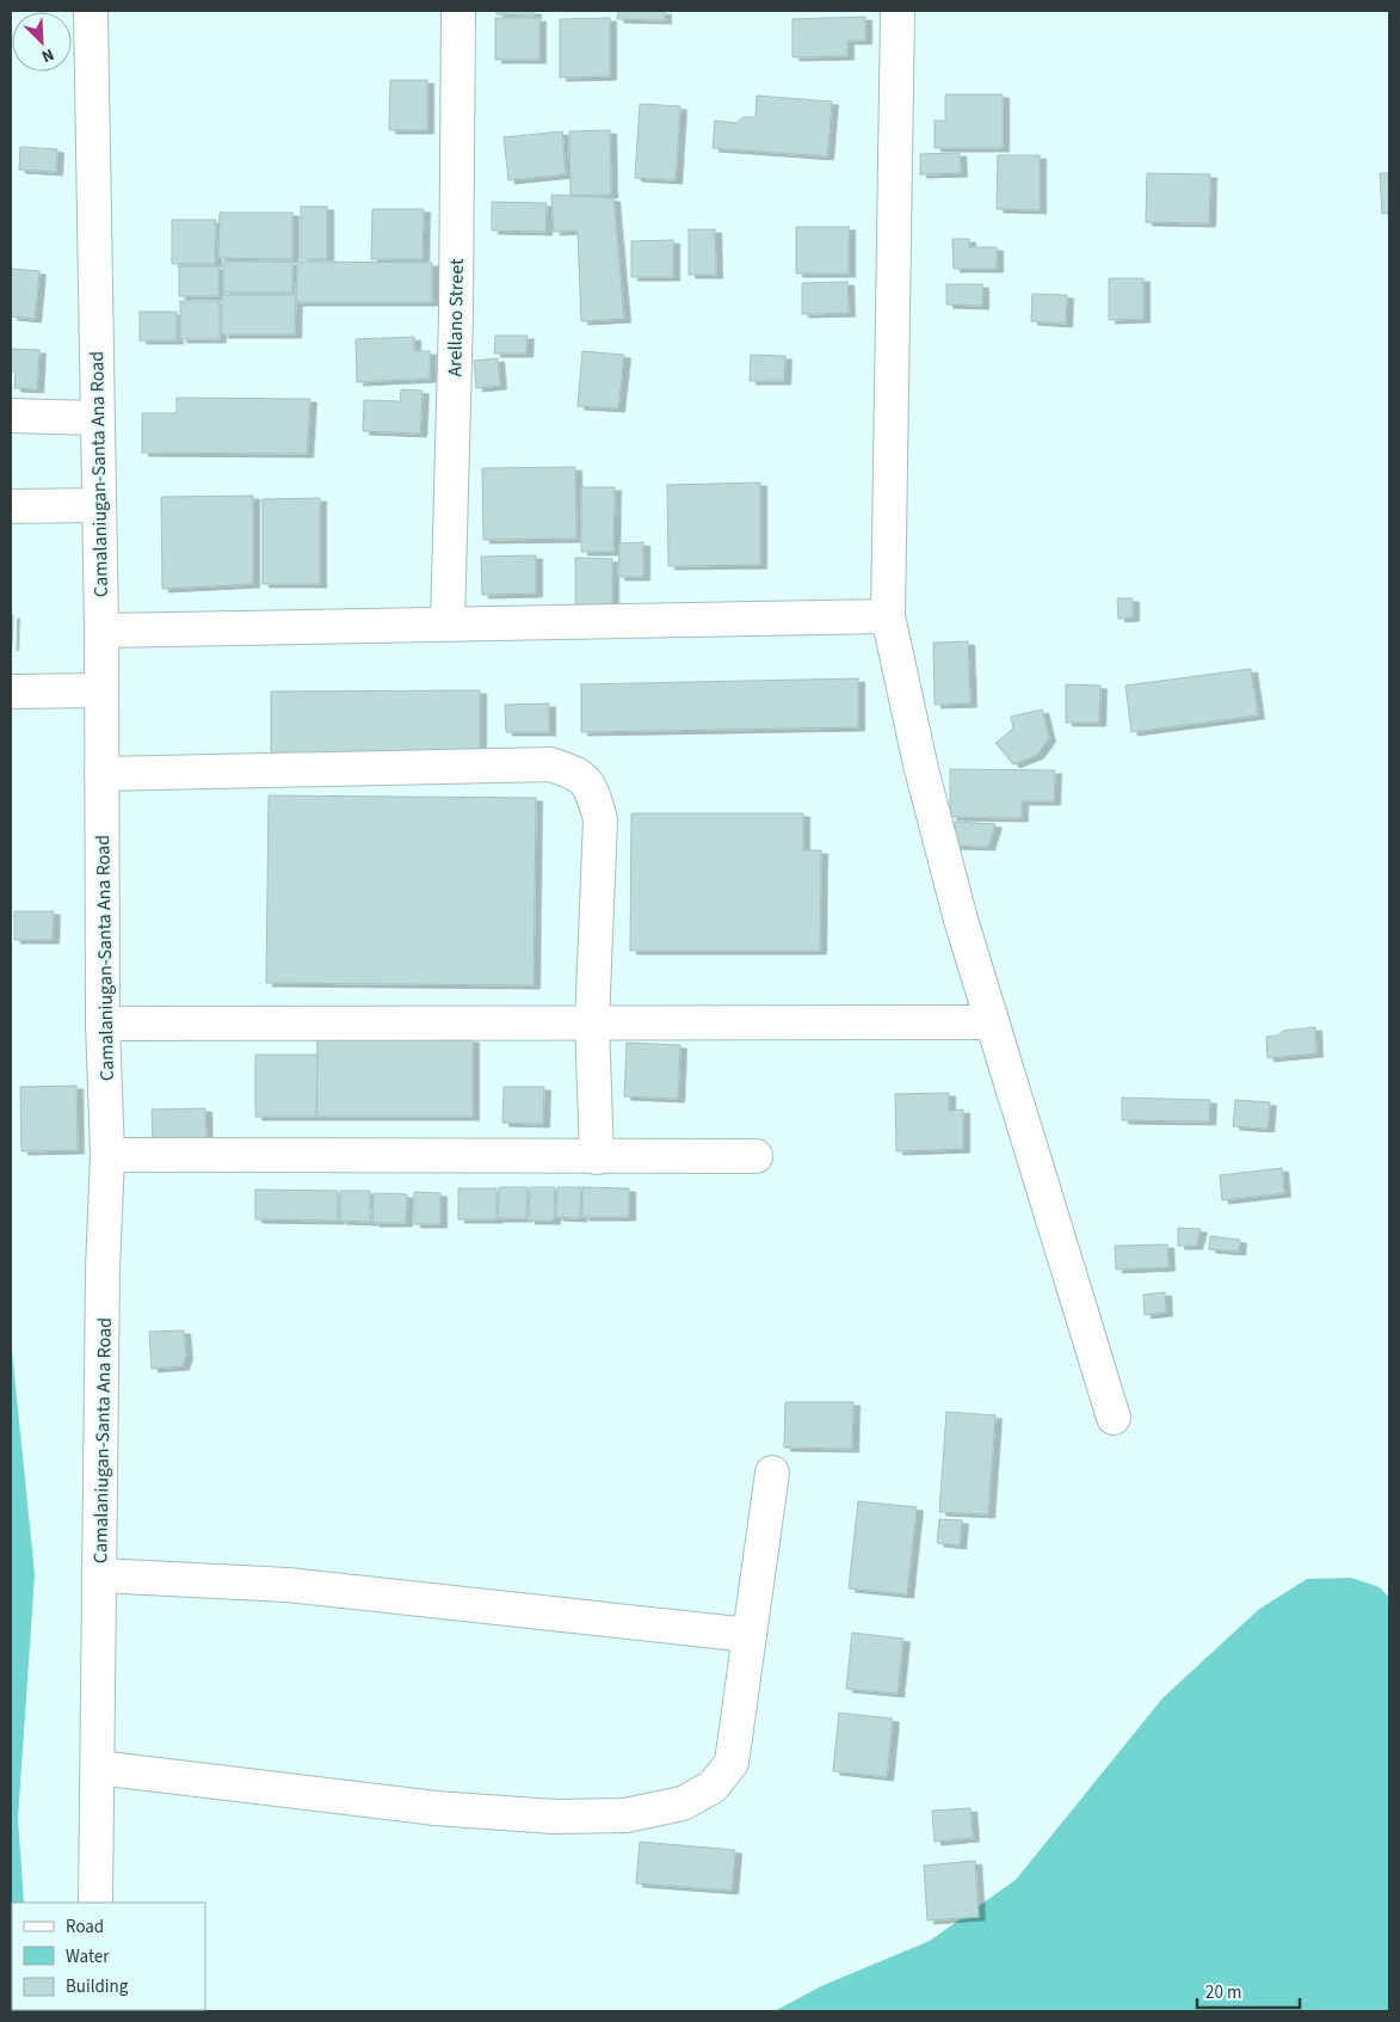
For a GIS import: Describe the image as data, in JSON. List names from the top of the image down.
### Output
{
  "streets": {
    "street": ["Arellano Street", "Camalaniugan-Santa Ana Road"]
  },
  "legend": ["Road", "Water", "Building"],
  "scale_bar": "20 m",
  "north": "bottom right"
}
